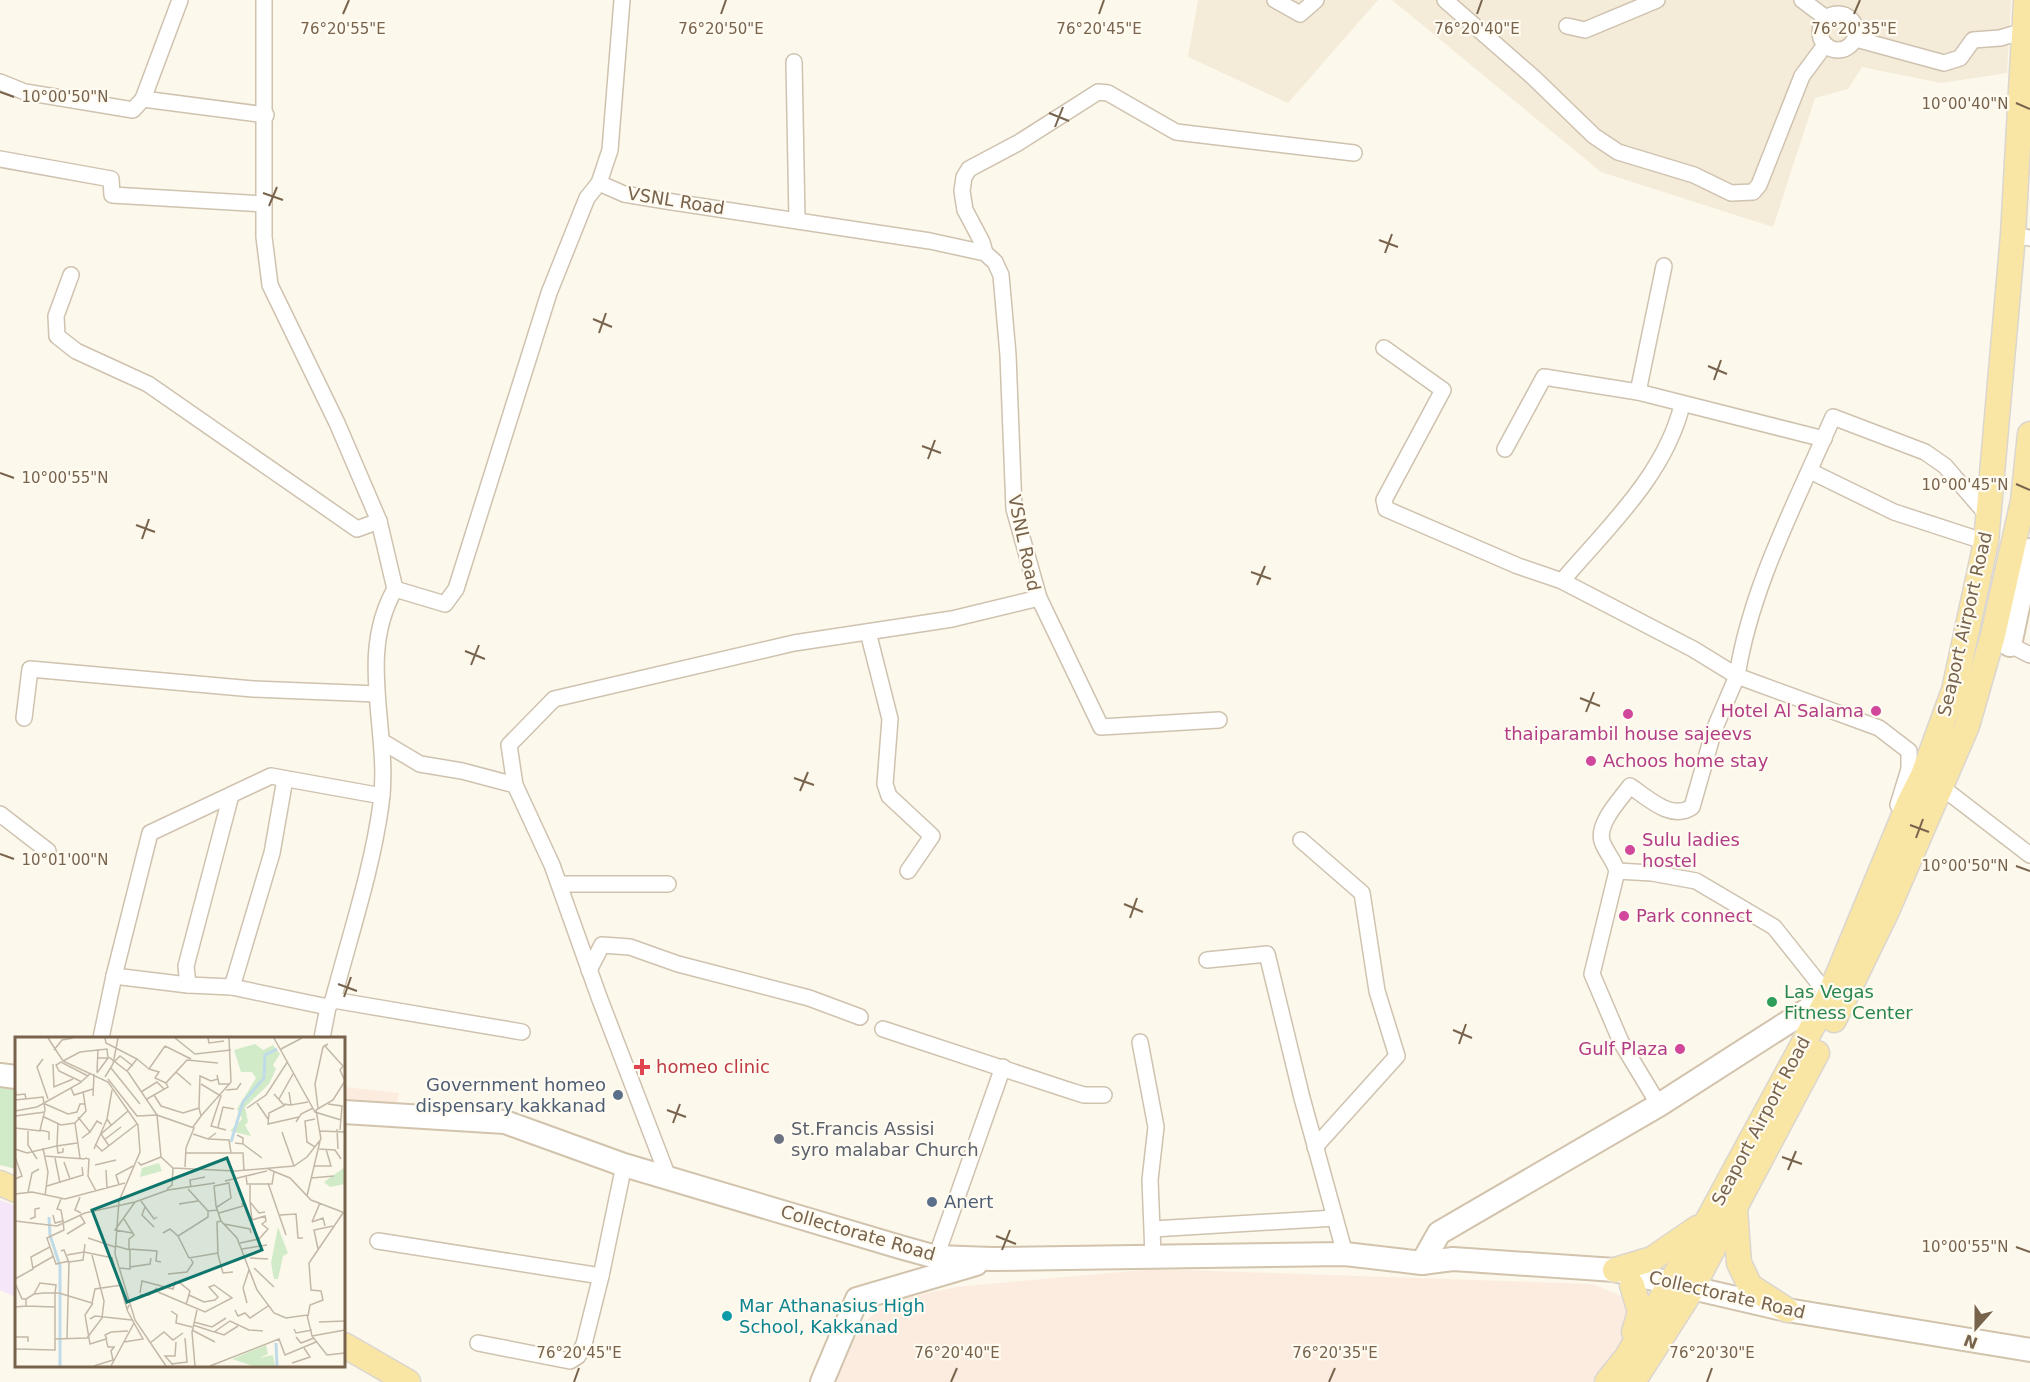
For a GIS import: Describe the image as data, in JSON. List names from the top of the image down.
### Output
{
  "streets": {
    "main road": ["Seaport Airport Road"],
    "street": ["VSNL Road", "Collectorate Road"]
  },
  "crossings": [
    ["Seaport Airport Road", "Collectorate Road"]
  ],
  "places": {
    "other": [
      "Hotel Al Salama",
      "thaiparambil house sajeevs",
      "Achoos home stay",
      "Sulu ladies hostel",
      "Park connect",
      "Las Vegas Fitness Center",
      "Gulf Plaza",
      "Government homeo dispensary kakkanad",
      "St.Francis Assisi syro malabar Church",
      "Anert",
      "Mar Athanasius High School, Kakkanad"
    ],
    "health": ["homeo clinic"]
  },
  "north": "bottom",
  "coordinates": [
    "76°20'55\"E",
    "76°20'50\"E",
    "76°20'45\"E",
    "76°20'40\"E",
    "76°20'35\"E",
    "10°00'50\"N",
    "10°00'40\"N",
    "10°00'55\"N",
    "10°00'45\"N",
    "10°01'00\"N",
    "76°20'30\"E"
  ]
}
